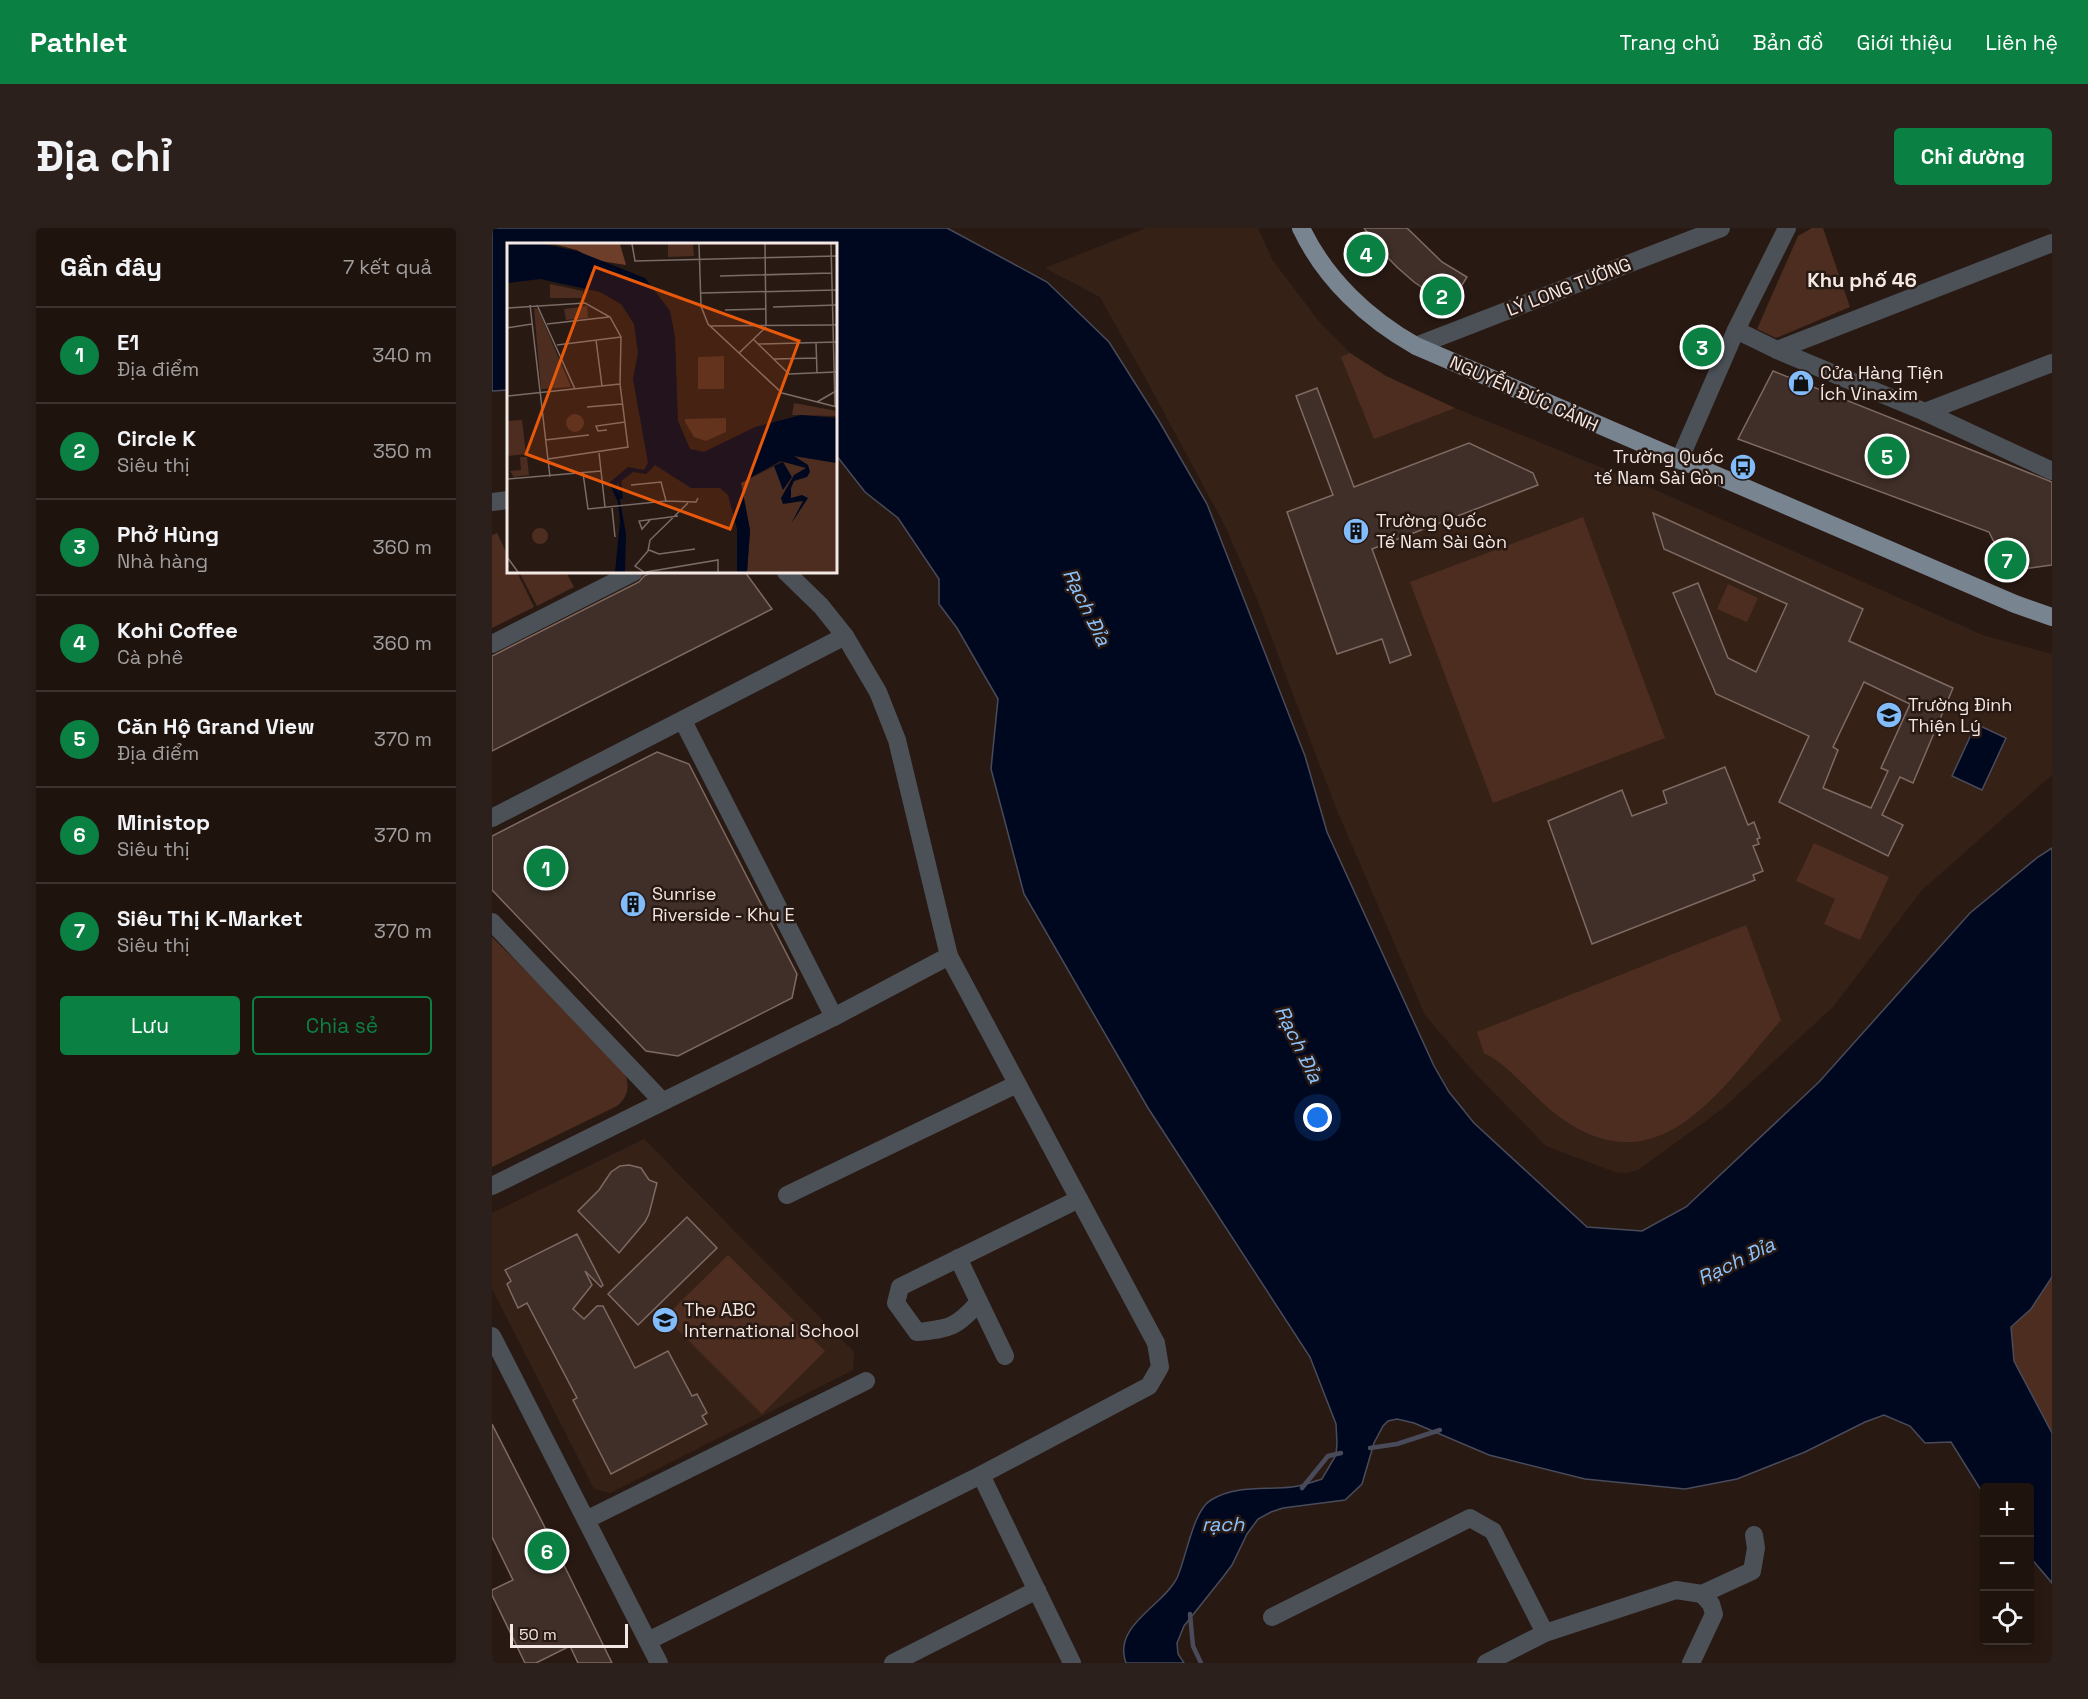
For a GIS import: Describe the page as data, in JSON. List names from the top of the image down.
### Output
{
  "streets": {
    "main road": ["NGUYỄN ĐỨC CẢNH"],
    "street": ["LÝ LONG TƯỜNG"]
  },
  "crossings": [
    ["LÝ LONG TƯỜNG", "NGUYỄN ĐỨC CẢNH"]
  ],
  "districts": ["Khu phố 46"],
  "water": ["Rạch Đỉa", "rạch"],
  "places": {
    "shop": ["Cửa Hàng Tiện Ích Vinaxim"],
    "bus stop": ["Trường Quốc tế Nam Sài Gòn"],
    "building": ["Trường Quốc Tế Nam Sài Gòn", "Sunrise Riverside - Khu E"],
    "school or university": ["Trường Đinh Thiện Lý", "The ABC International School"]
  },
  "scale_bar": "50 m",
  "page": {
    "header": "Pathlet",
    "nav": [
      "Trang chủ",
      "Bản đồ",
      "Giới thiệu",
      "Liên hệ"
    ],
    "buttons": [
      "Chỉ đường",
      ["Lưu", "Chia sẻ"]
    ],
    "title": "Địa chỉ",
    "heading": ["Gần đây", "7 kết quả"],
    "pins": [
      "4",
      "2",
      "3",
      "5",
      "7",
      "1",
      "6"
    ],
    "list": [
      {
        "mark": "1",
        "name": "E1",
        "note": "Địa điểm",
        "value": "340 m"
      },
      {
        "mark": "2",
        "name": "Circle K",
        "note": "Siêu thị",
        "value": "350 m"
      },
      {
        "mark": "3",
        "name": "Phở Hùng",
        "note": "Nhà hàng",
        "value": "360 m"
      },
      {
        "mark": "4",
        "name": "Kohi Coffee",
        "note": "Cà phê",
        "value": "360 m"
      },
      {
        "mark": "5",
        "name": "Căn Hộ Grand View",
        "note": "Địa điểm",
        "value": "370 m"
      },
      {
        "mark": "6",
        "name": "Ministop",
        "note": "Siêu thị",
        "value": "370 m"
      },
      {
        "mark": "7",
        "name": "Siêu Thị K-Market",
        "note": "Siêu thị",
        "value": "370 m"
      }
    ],
    "map_buttons": ["+", "−"],
    "scale": "50 m"
  }
}
